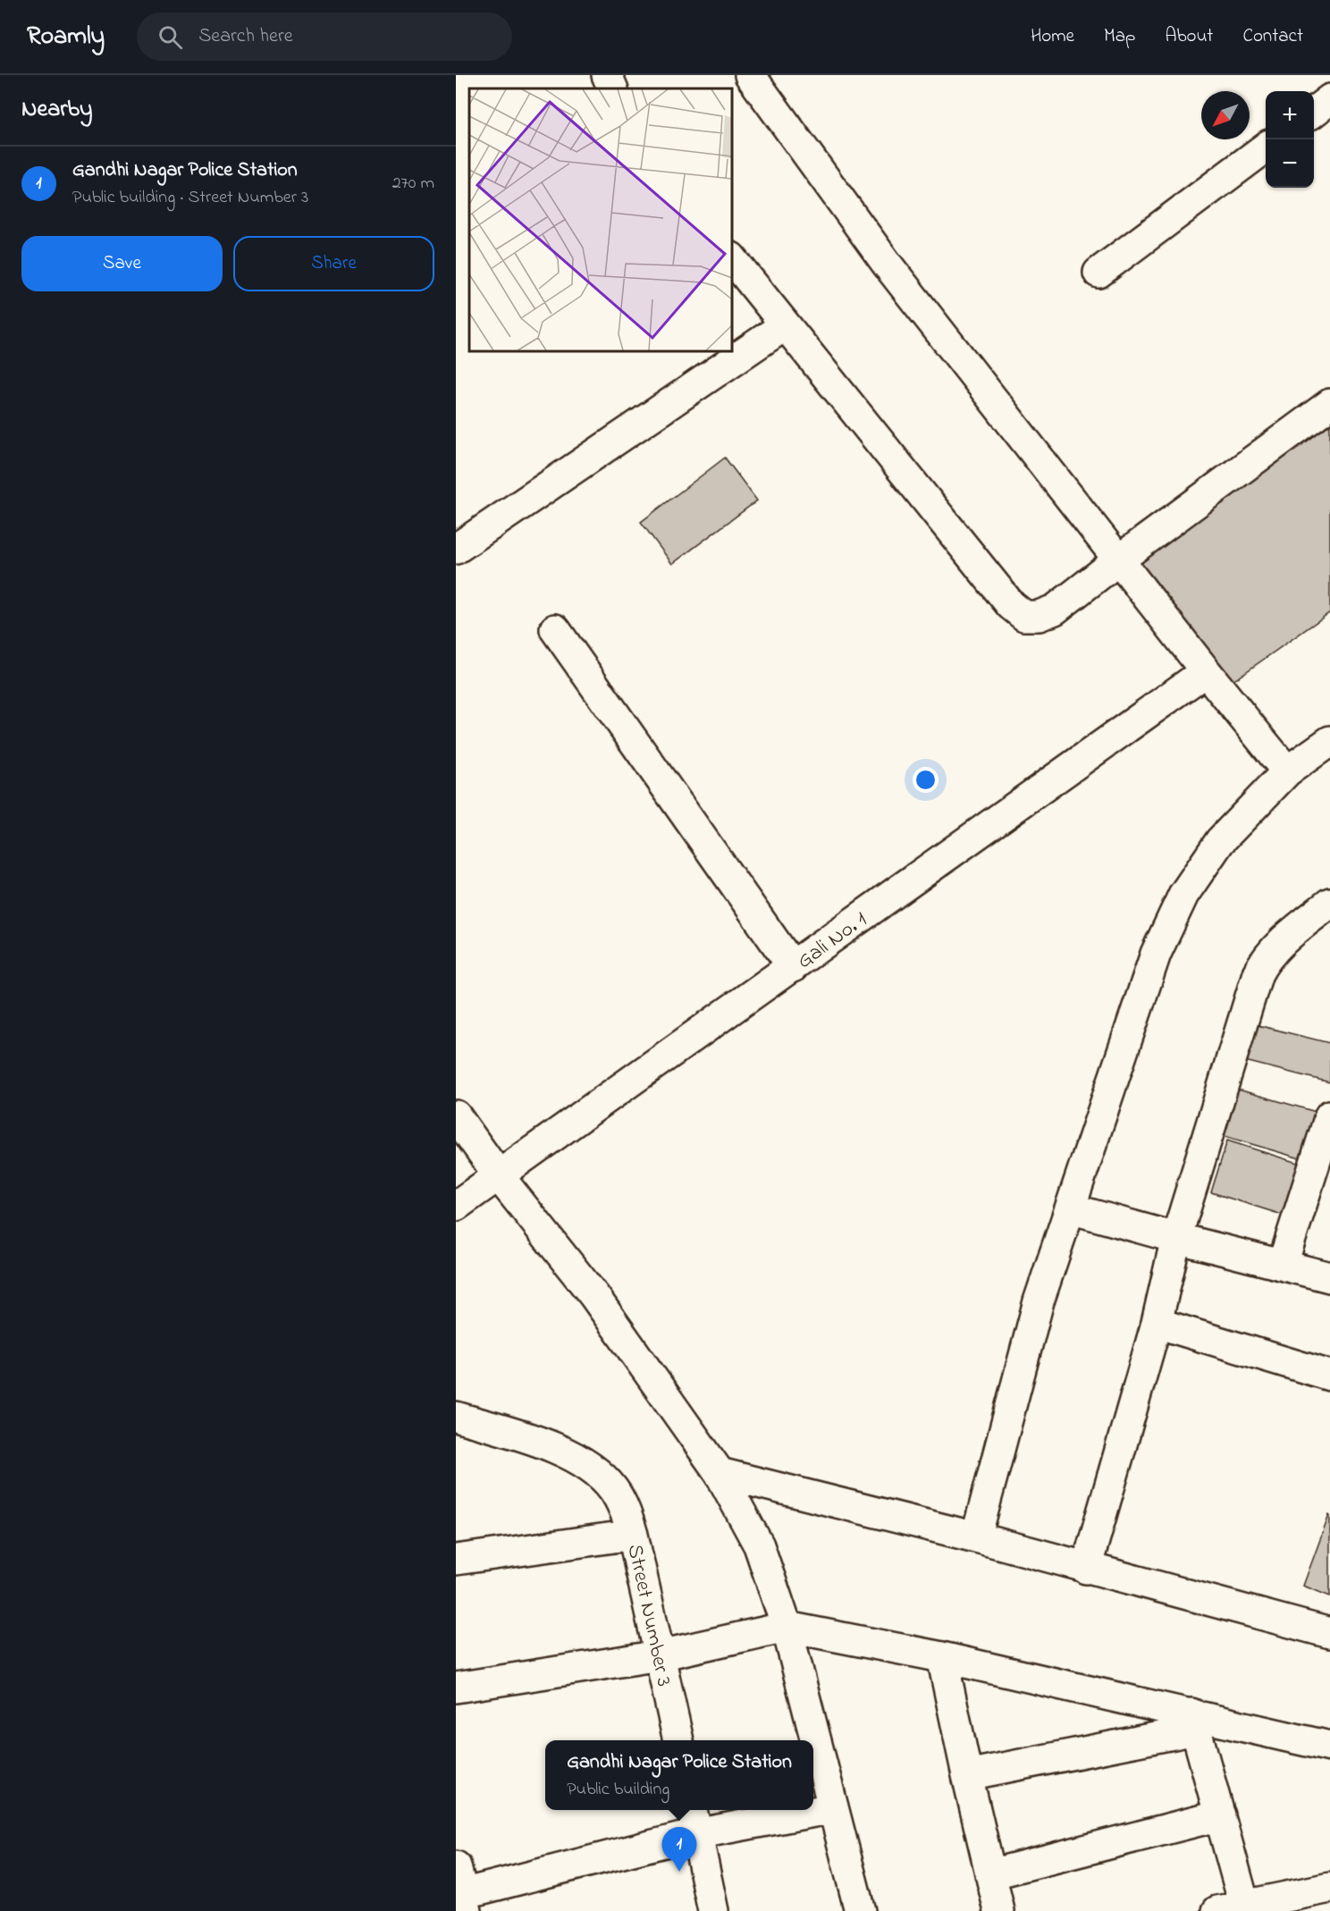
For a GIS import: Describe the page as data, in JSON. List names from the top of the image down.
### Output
{
  "streets": {
    "street": ["Gali No. 1", "Street Number 3"]
  },
  "north": "bottom left",
  "page": {
    "header": "Roamly",
    "search": "Search here",
    "nav": [
      "Home",
      "Map",
      "About",
      "Contact"
    ],
    "heading": "Nearby",
    "map_buttons": ["+", "−"],
    "list": [
      {
        "mark": "1",
        "name": "Gandhi Nagar Police Station",
        "note": "Public building · Street Number 3",
        "value": "270 m"
      }
    ],
    "buttons": ["Save", "Share"],
    "popup": ["Gandhi Nagar Police Station", "Public building"],
    "pins": "1"
  }
}
